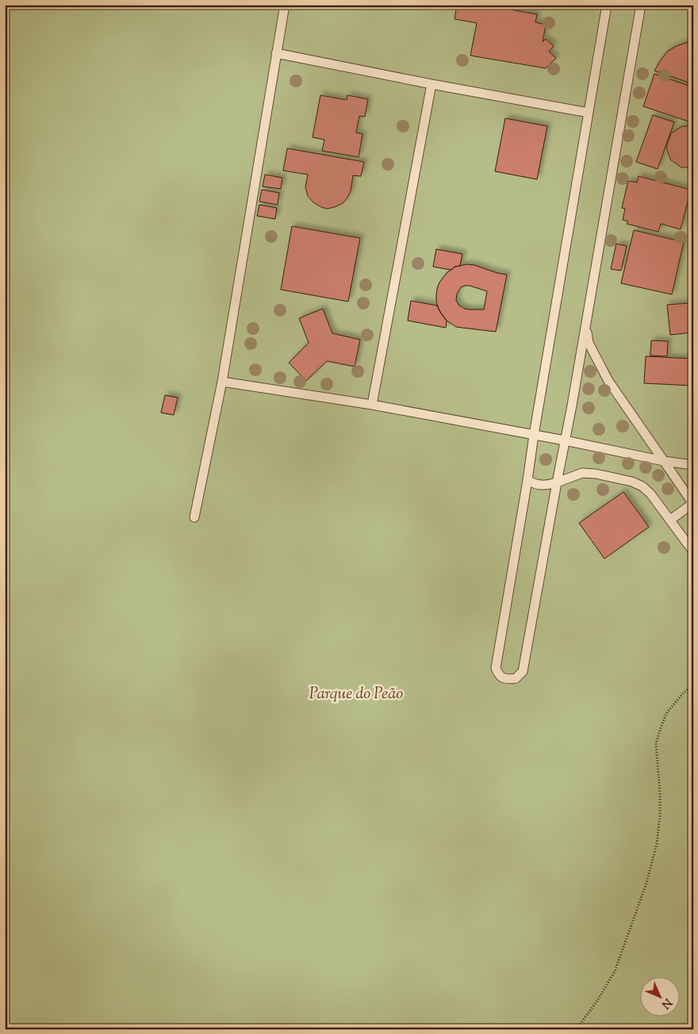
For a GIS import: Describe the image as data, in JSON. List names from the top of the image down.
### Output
{
  "parks": ["Parque do Peão"],
  "north": "bottom right"
}
